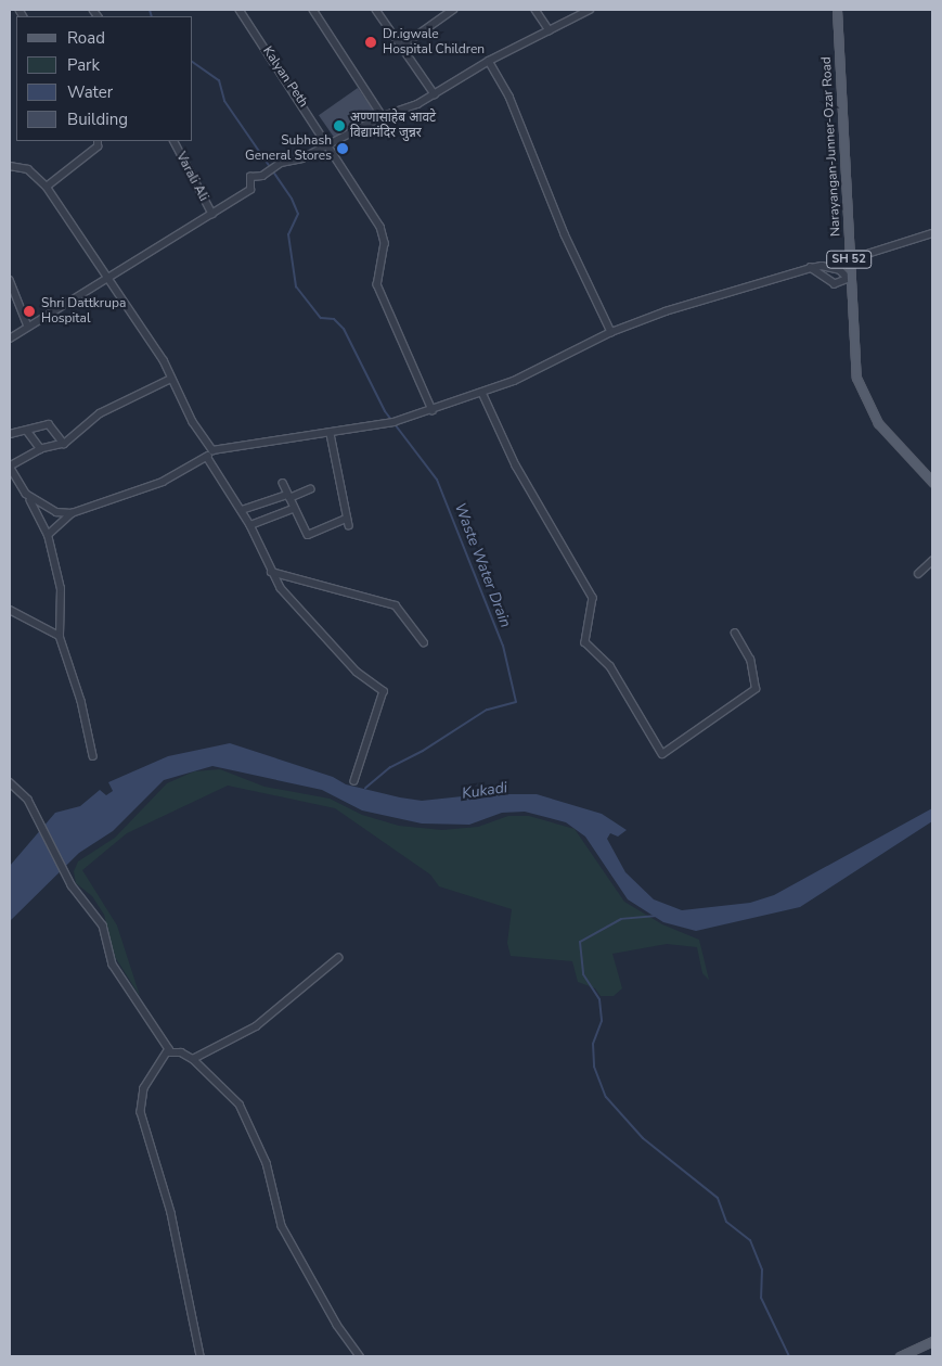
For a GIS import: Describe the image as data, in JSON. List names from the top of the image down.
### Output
{
  "streets": {
    "main road": ["Narayangan-Junner-Ozar Road", "SH 52"],
    "street": ["Kalyan Peth", "Varali Ali"]
  },
  "water": ["Waste Water Drain", "Kukadi"],
  "places": [
    "Dr.igwale Hospital Children",
    "अण्णासाहेब आवटे विद्यामंदिर जुन्नर",
    "Subhash General Stores",
    "Shri Dattkrupa Hospital"
  ],
  "legend": [
    "Road",
    "Park",
    "Water",
    "Building"
  ]
}
